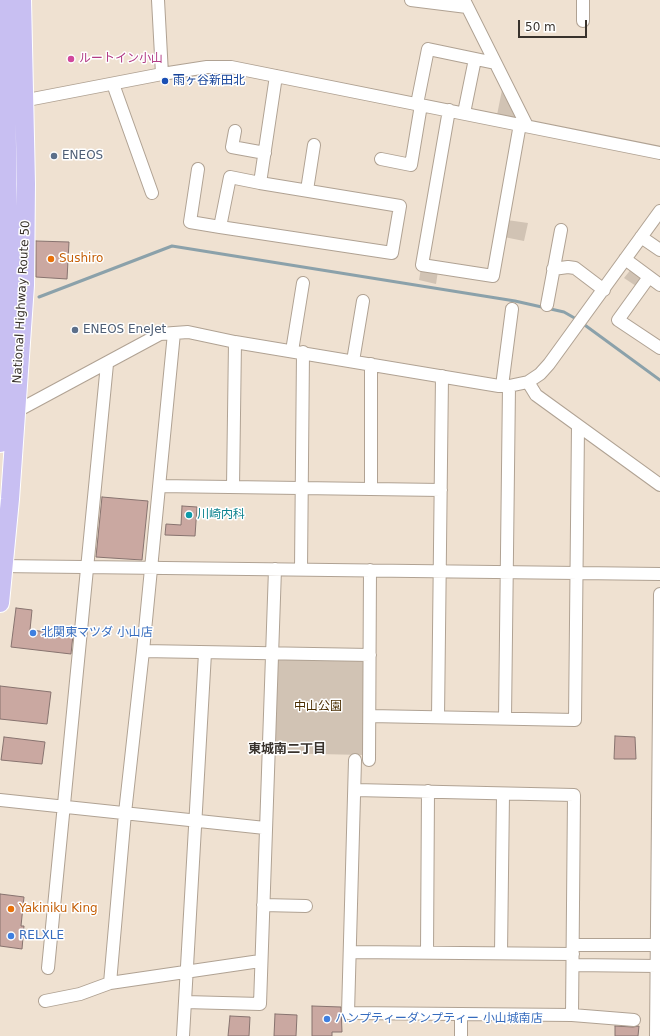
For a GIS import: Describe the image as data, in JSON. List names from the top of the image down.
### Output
{
  "streets": {
    "highway": ["National Highway Route 50"]
  },
  "districts": ["東城南二丁目"],
  "parks": ["中山公園"],
  "places": [
    "ルートイン小山",
    "雨ヶ谷新田北",
    "ENEOS",
    "Sushiro",
    "ENEOS EneJet",
    "川崎内科",
    "北関東マツダ 小山店",
    "Yakiniku King",
    "RELXLE",
    "ハンプティーダンプティー 小山城南店"
  ],
  "scale_bar": "50 m"
}
